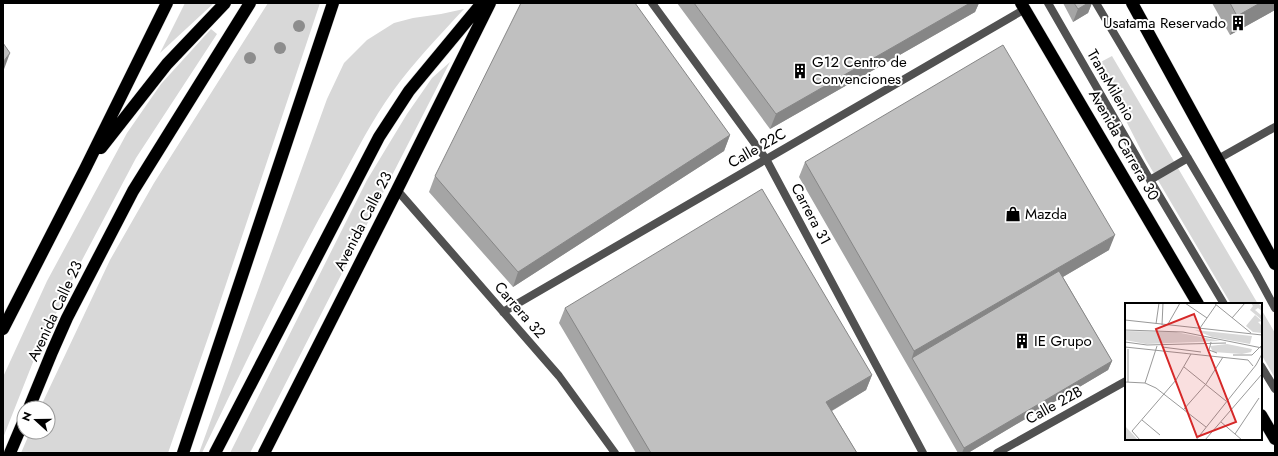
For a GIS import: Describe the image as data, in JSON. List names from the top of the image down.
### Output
{
  "streets": {
    "highway": ["Avenida Carrera 30", "Avenida Calle 23"],
    "street": [
      "TransMilenio",
      "Calle 22C",
      "Carrera 31",
      "Carrera 32",
      "Calle 22B"
    ]
  },
  "crossings": [
    ["Avenida Carrera 30", "Calle 22C"],
    ["Calle 22C", "Carrera 31"],
    ["Calle 22C", "Carrera 32"],
    ["Avenida Calle 23", "Carrera 32"]
  ],
  "places": {
    "building": ["Usatama Reservado", "G12 Centro de Convenciones", "IE Grupo"],
    "shop": ["Mazda"]
  },
  "north": "left"
}
